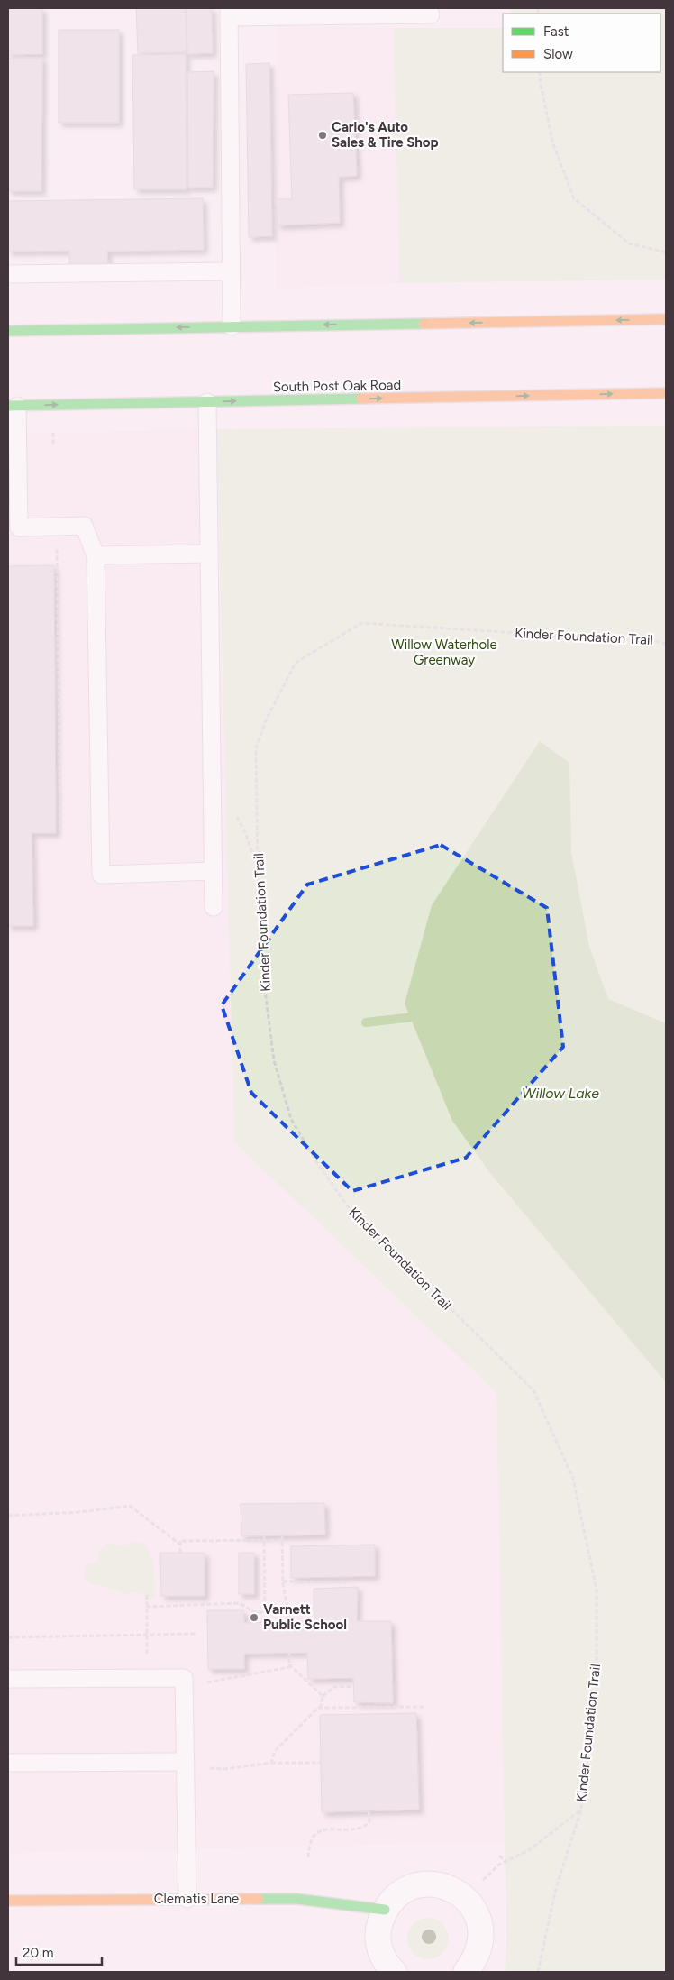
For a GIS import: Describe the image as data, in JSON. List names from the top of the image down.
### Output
{
  "streets": {
    "main road": ["South Post Oak Road", "Clematis Lane"],
    "path": ["Kinder Foundation Trail"]
  },
  "water": ["Willow Lake"],
  "parks": ["Willow Waterhole Greenway"],
  "places": ["Carlo's Auto Sales & Tire Shop", "Varnett Public School"],
  "legend": ["Fast", "Slow"],
  "scale_bar": "20 m"
}
